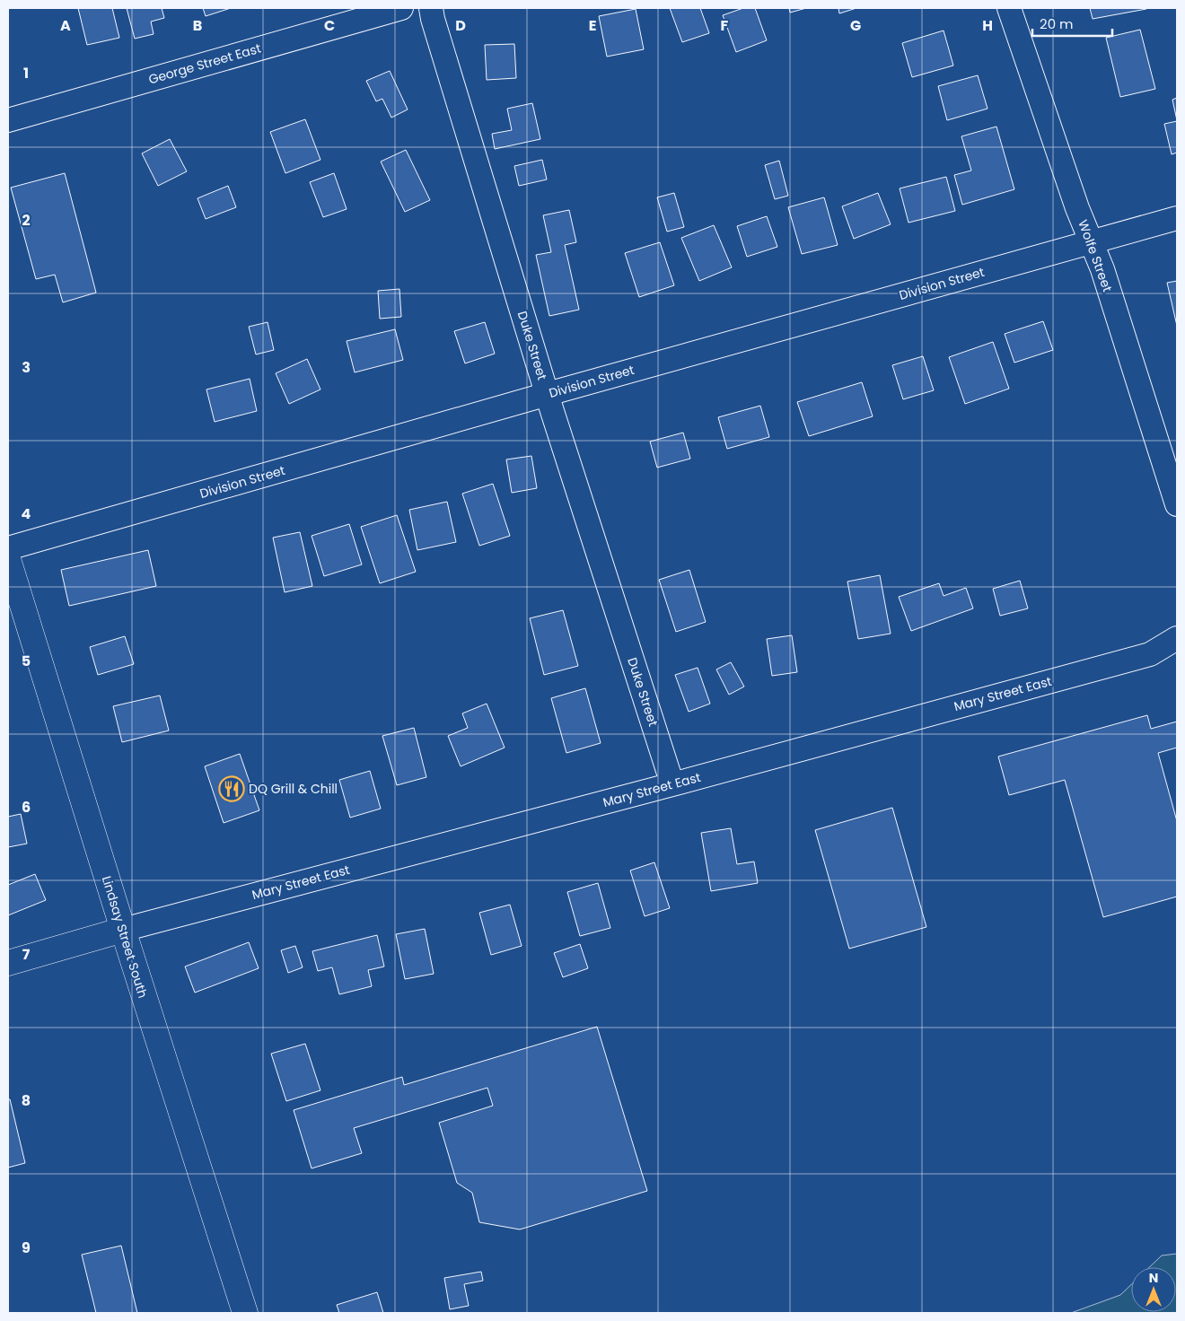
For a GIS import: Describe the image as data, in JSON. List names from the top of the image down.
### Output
{
  "streets": {
    "main road": ["Lindsay Street South"],
    "street": [
      "George Street East",
      "Wolfe Street",
      "Division Street",
      "Duke Street",
      "Mary Street East"
    ]
  },
  "crossings": [
    ["Wolfe Street", "Division Street"],
    ["Division Street", "Duke Street"],
    ["Duke Street", "Mary Street East"],
    ["Mary Street East", "Lindsay Street South"]
  ],
  "places": {
    "restaurant": ["DQ Grill & Chill"]
  },
  "scale_bar": "20 m",
  "north": "top",
  "grid": {
    "columns": [
      "A",
      "B",
      "C",
      "D",
      "E",
      "F",
      "G",
      "H"
    ],
    "rows": [
      "1",
      "2",
      "3",
      "4",
      "5",
      "6",
      "7",
      "8",
      "9"
    ]
  }
}
